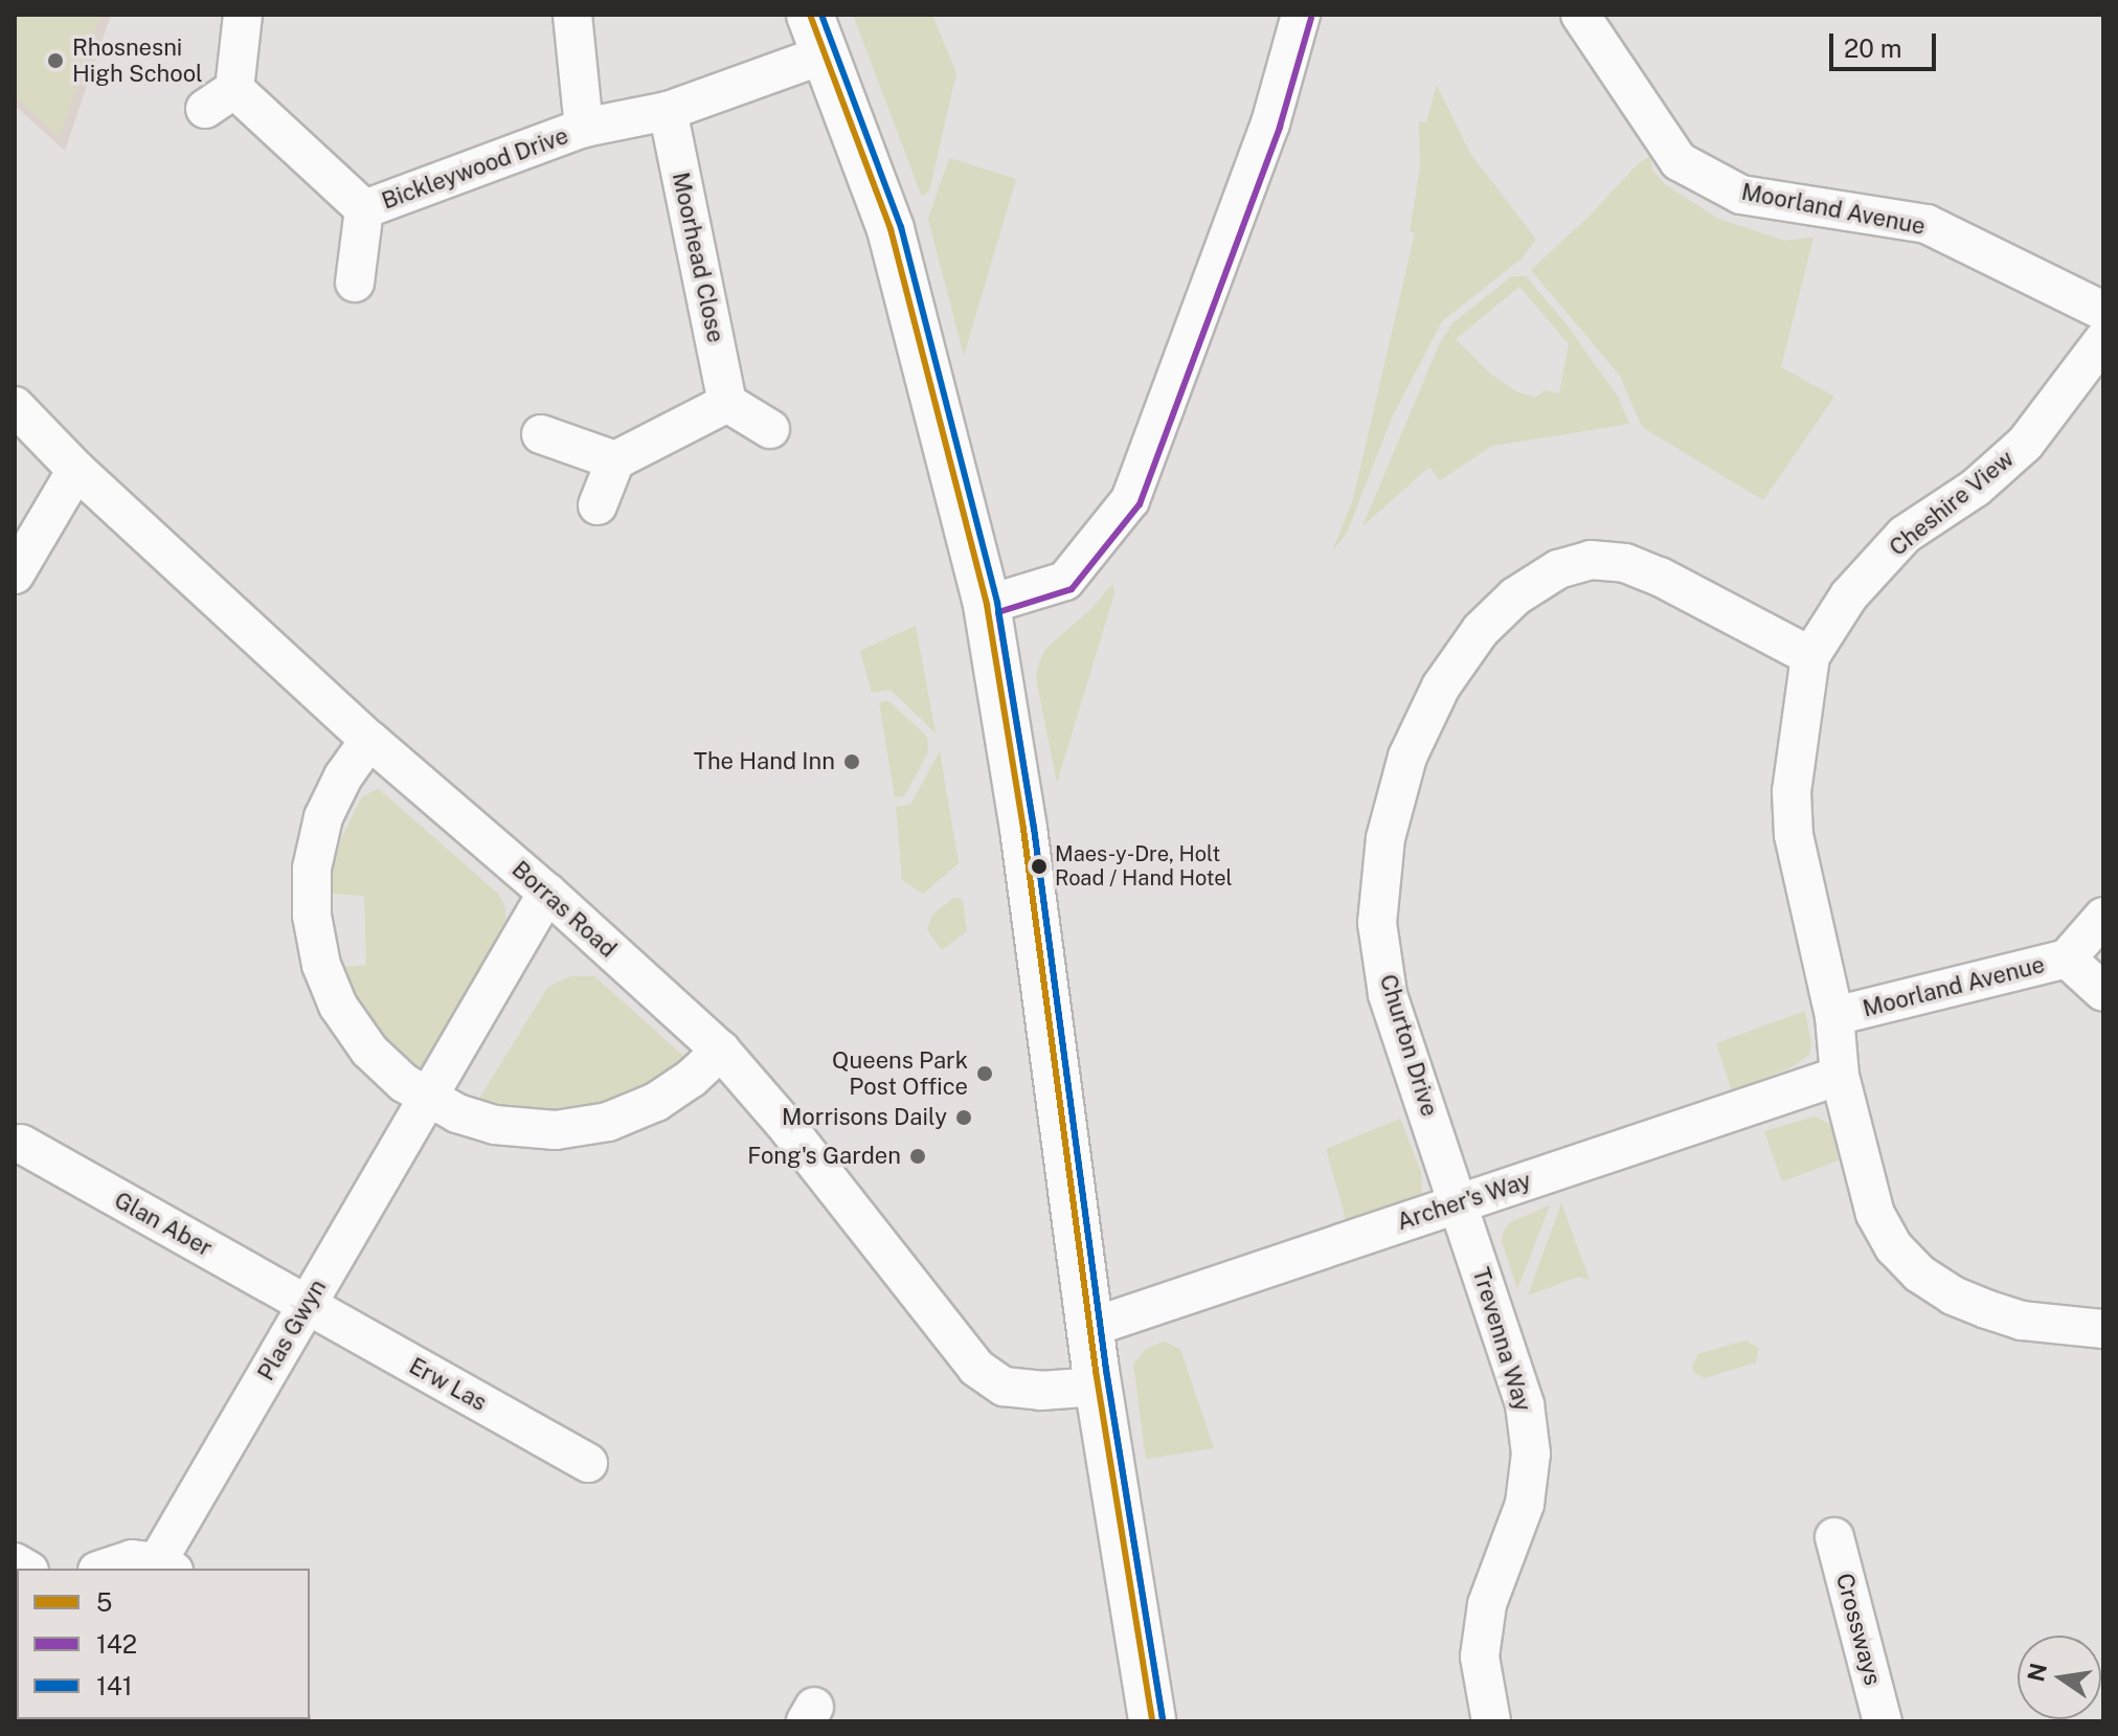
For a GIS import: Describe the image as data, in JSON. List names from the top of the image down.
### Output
{
  "streets": {
    "street": [
      "Bickleywood Drive",
      "Moorland Avenue",
      "Moorhead Close",
      "Cheshire View",
      "Borras Road",
      "Churton Drive",
      "Archer's Way",
      "Glan Aber",
      "Plas Gwyn",
      "Trevenna Way",
      "Erw Las",
      "Crossways"
    ]
  },
  "crossings": [
    ["Bickleywood Drive", "Moorhead Close"],
    ["Moorland Avenue", "Cheshire View"],
    ["Cheshire View", "Churton Drive"],
    ["Borras Road", "Plas Gwyn"],
    ["Churton Drive", "Archer's Way"],
    ["Churton Drive", "Trevenna Way"],
    ["Archer's Way", "Trevenna Way"],
    ["Glan Aber", "Plas Gwyn"],
    ["Glan Aber", "Erw Las"],
    ["Plas Gwyn", "Erw Las"]
  ],
  "places": [
    "Rhosnesni High School",
    "The Hand Inn",
    "Maes-y-Dre, Holt Road / Hand Hotel",
    "Queens Park Post Office",
    "Morrisons Daily",
    "Fong's Garden"
  ],
  "lines": ["transit line 5", "transit line 141", "transit line 142"],
  "legend": ["5", "142", "141"],
  "scale_bar": "20 m",
  "north": "left"
}
